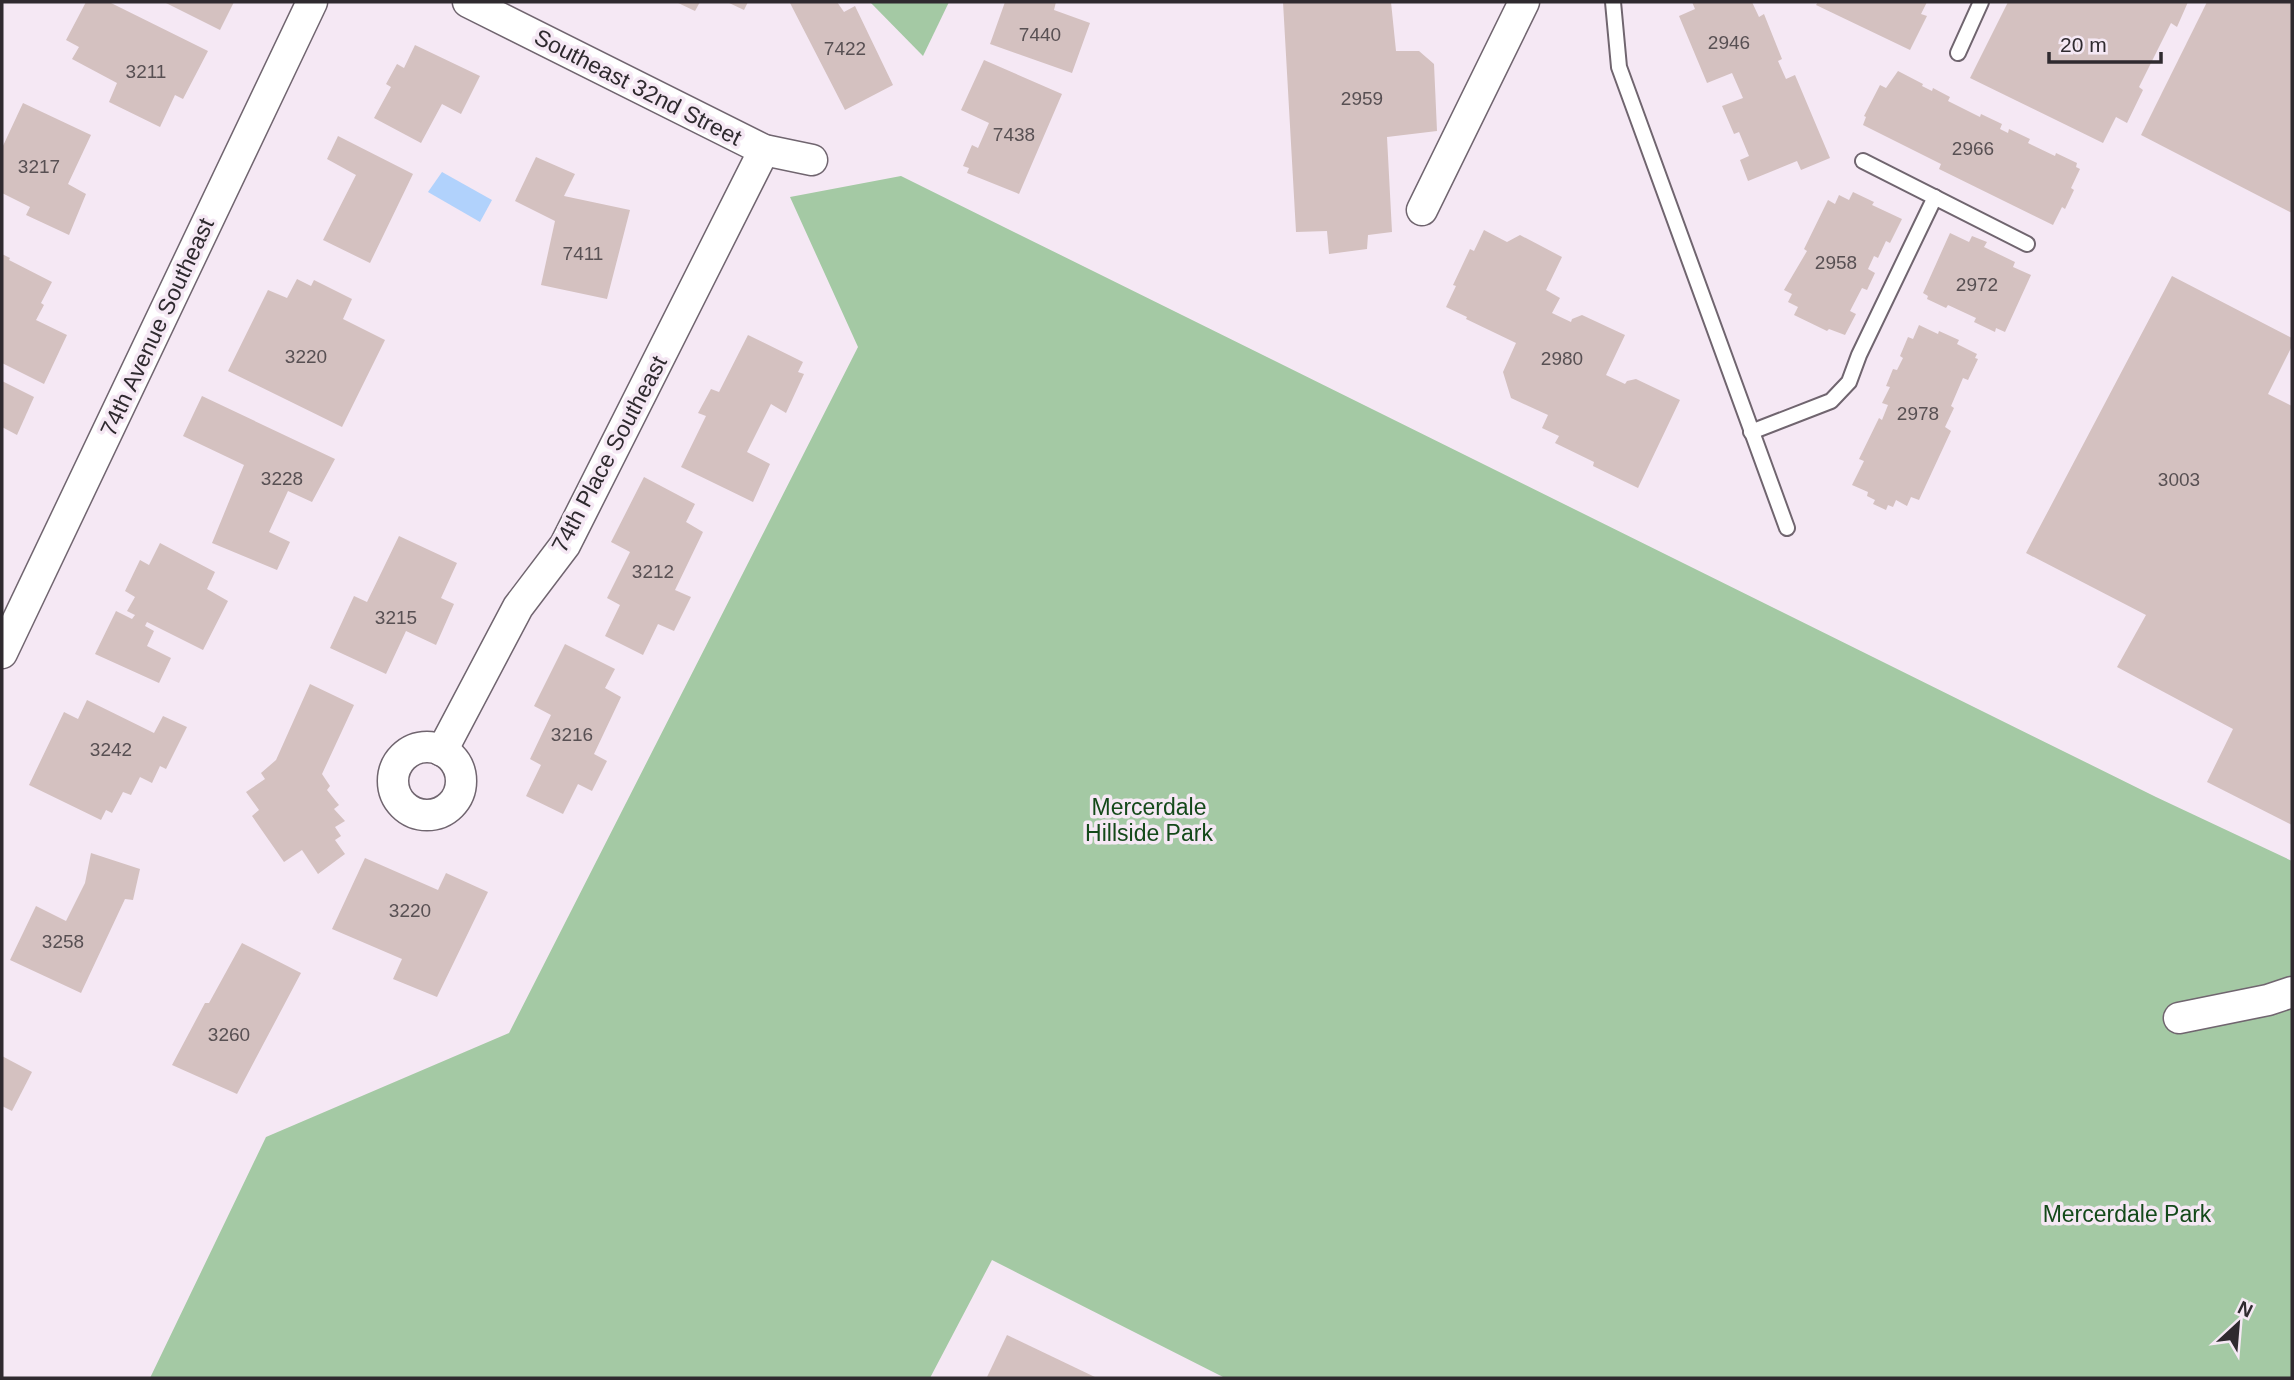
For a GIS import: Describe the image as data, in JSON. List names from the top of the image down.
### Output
{
  "streets": {
    "street": ["Southeast 32nd Street", "74th Avenue Southeast", "74th Place Southeast"]
  },
  "crossings": [
    ["Southeast 32nd Street", "74th Place Southeast"]
  ],
  "parks": ["Mercerdale Hillside Park", "Mercerdale Park"],
  "house_numbers": [
    "7440",
    "2946",
    "7422",
    "3211",
    "2959",
    "7438",
    "2966",
    "3217",
    "7411",
    "2958",
    "2972",
    "3220",
    "2980",
    "2978",
    "3228",
    "3003",
    "3212",
    "3215",
    "3216",
    "3242",
    "3220",
    "3258",
    "3260"
  ],
  "scale_bar": "20 m",
  "north": "top right"
}
